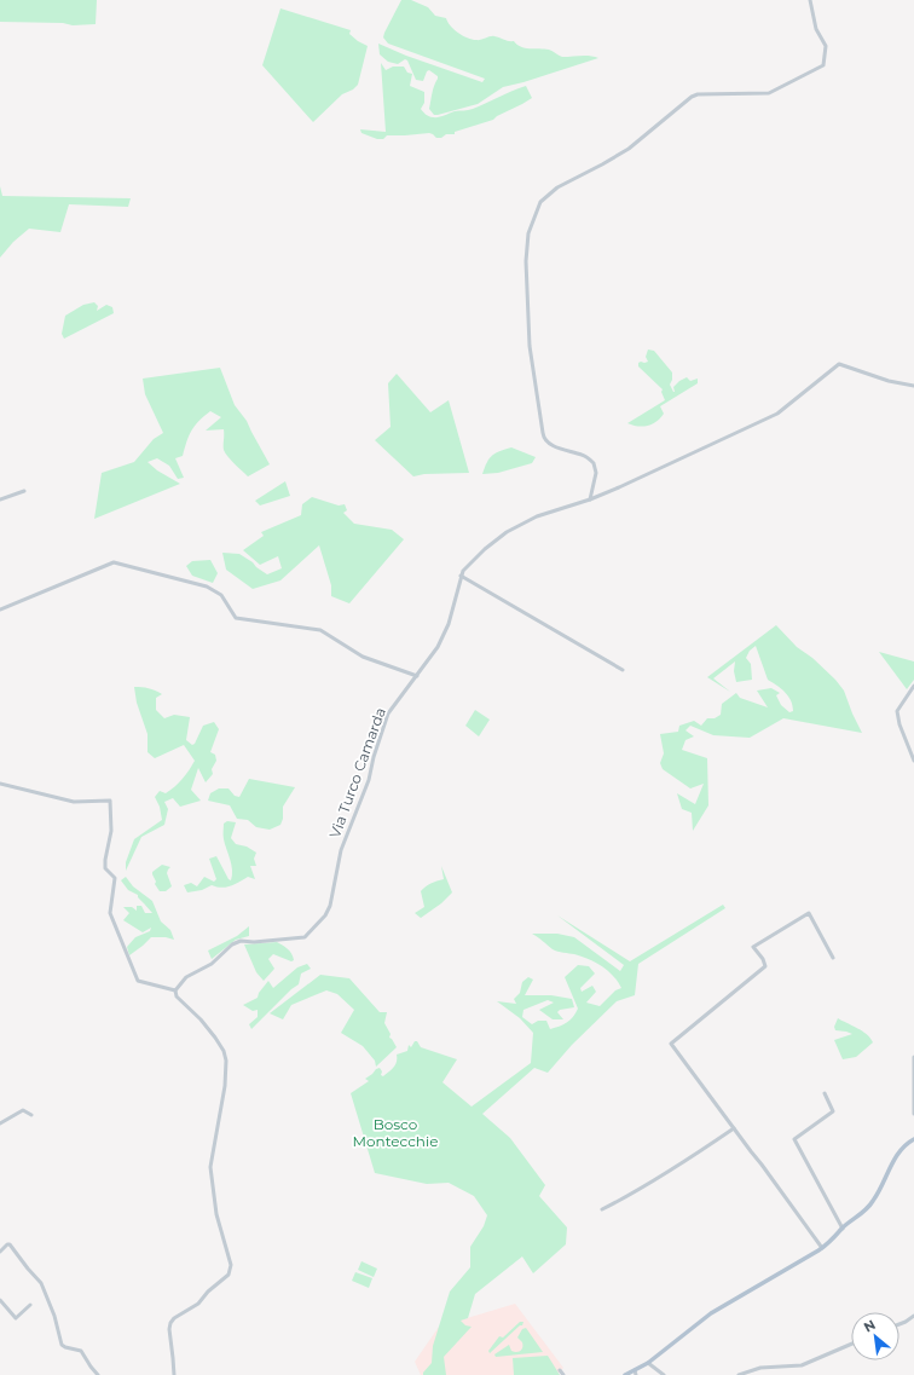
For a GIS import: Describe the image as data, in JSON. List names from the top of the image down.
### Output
{
  "streets": {
    "street": ["Via Turco Camarda"]
  },
  "parks": ["Bosco Montecchie"],
  "north": "top left"
}
